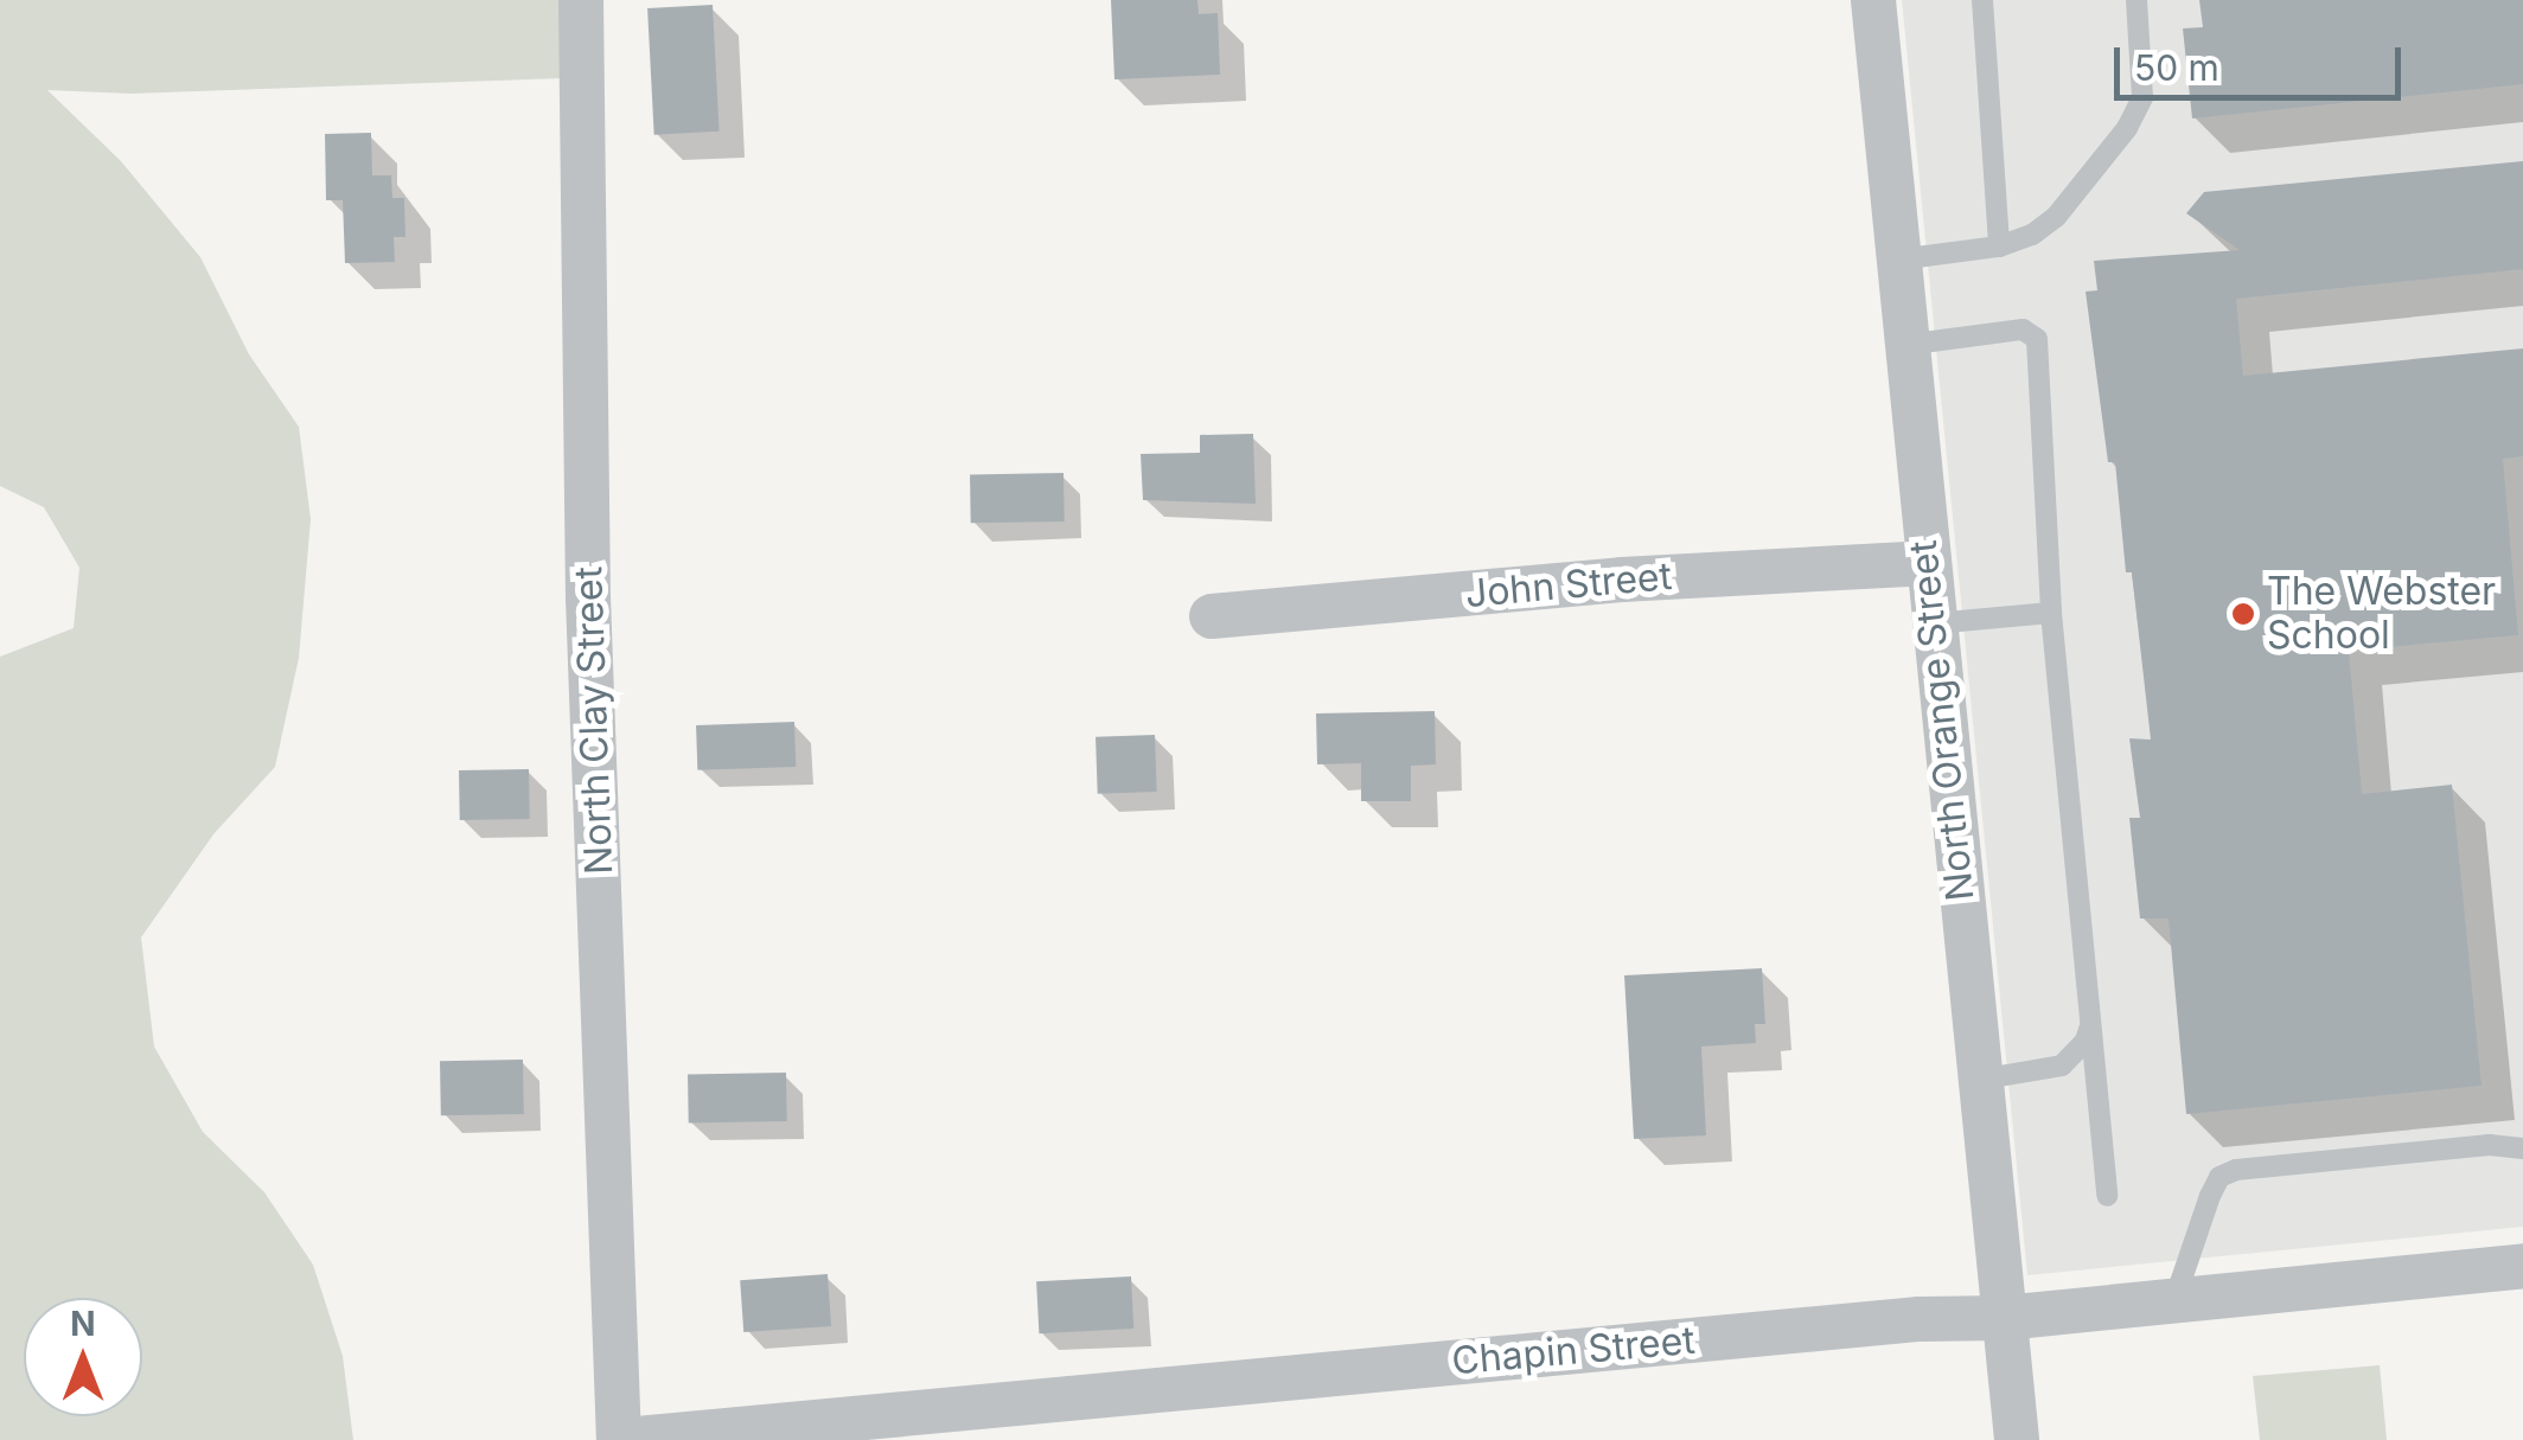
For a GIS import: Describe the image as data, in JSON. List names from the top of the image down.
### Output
{
  "streets": {
    "street": [
      "John Street",
      "North Clay Street",
      "North Orange Street",
      "Chapin Street"
    ]
  },
  "crossings": [
    ["John Street", "North Orange Street"],
    ["North Clay Street", "Chapin Street"],
    ["North Orange Street", "Chapin Street"]
  ],
  "places": ["The Webster School"],
  "scale_bar": "50 m",
  "north": "top"
}
